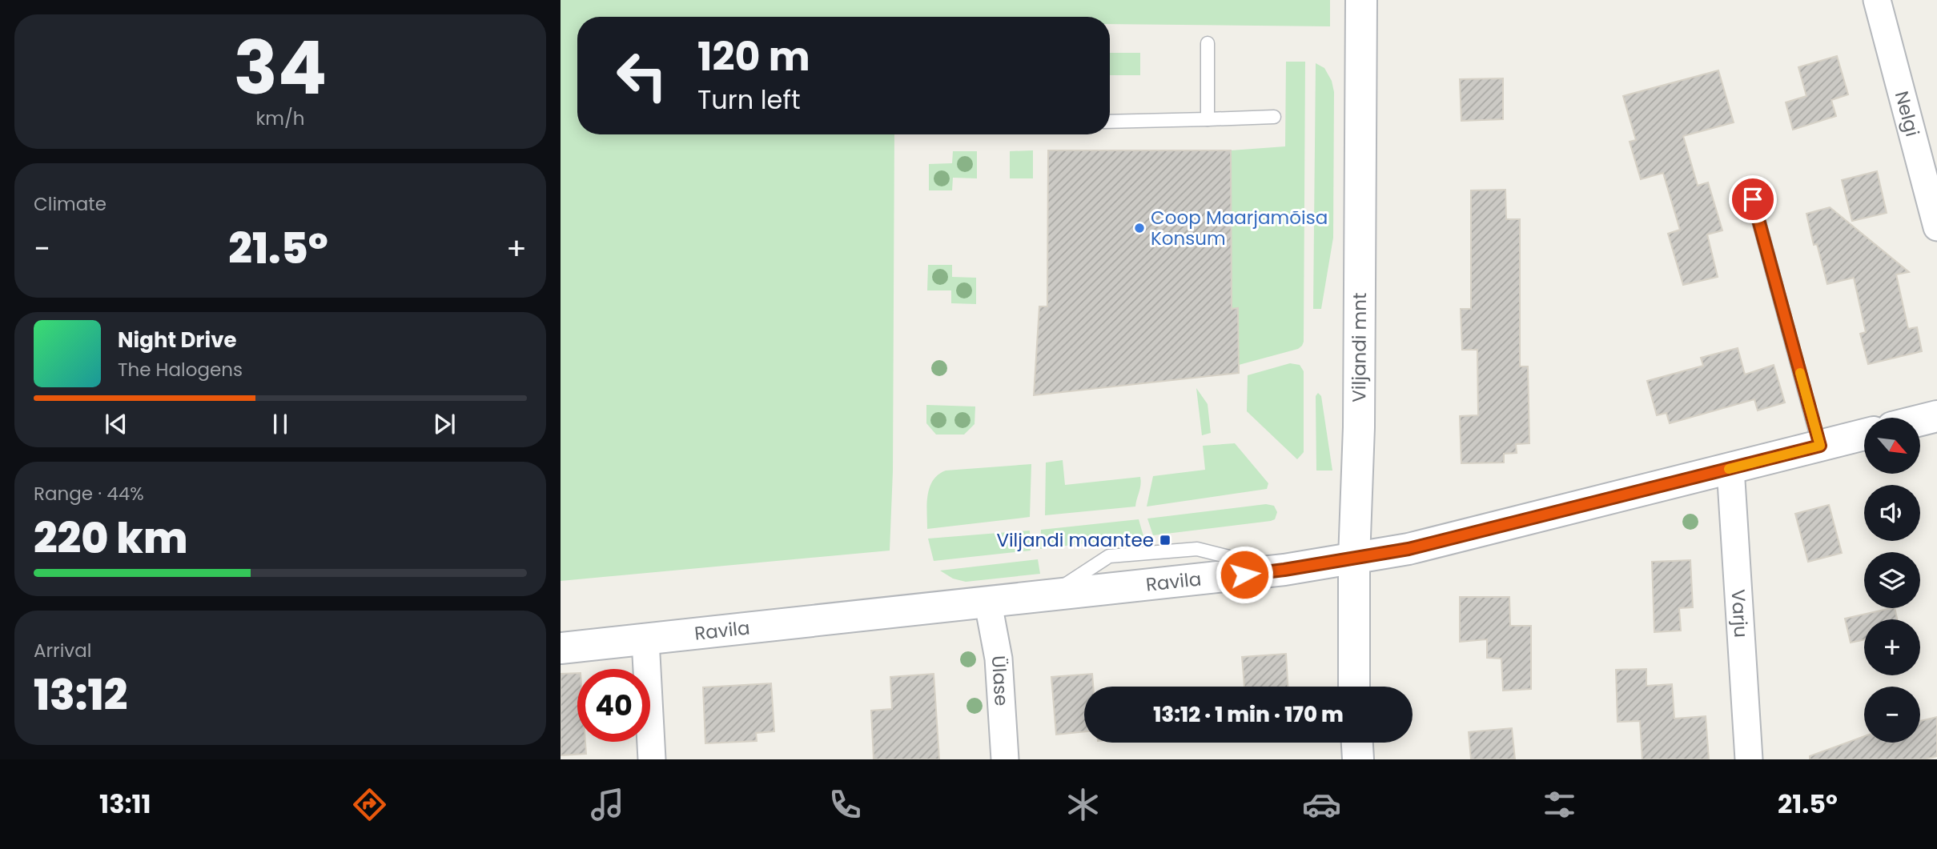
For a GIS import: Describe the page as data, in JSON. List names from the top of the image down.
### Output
{
  "streets": {
    "street": [
      "Nelgi",
      "Viljandi mnt",
      "Ravila",
      "Varju",
      "Ülase"
    ]
  },
  "crossings": [
    ["Viljandi mnt", "Ravila"],
    ["Ravila", "Varju"],
    ["Ravila", "Ülase"]
  ],
  "places": {
    "other": ["Coop Maarjamõisa Konsum"],
    "transit": ["Viljandi maantee"]
  },
  "north": "bottom right",
  "page": {
    "tile": [
      ["34", "km/h"],
      "Climate",
      ["Range · 44%", "220 km"],
      ["Arrival", "13:12"]
    ],
    "turn": ["120 m", "Turn left"],
    "heat": ["−", "21.5°", "+"],
    "song": ["Night Drive", "The Halogens"],
    "map_buttons": ["+", "−"],
    "limit": "40",
    "trip": "13:12 · 1 min · 170 m",
    "tabs": ["13:11", "21.5°"]
  }
}
